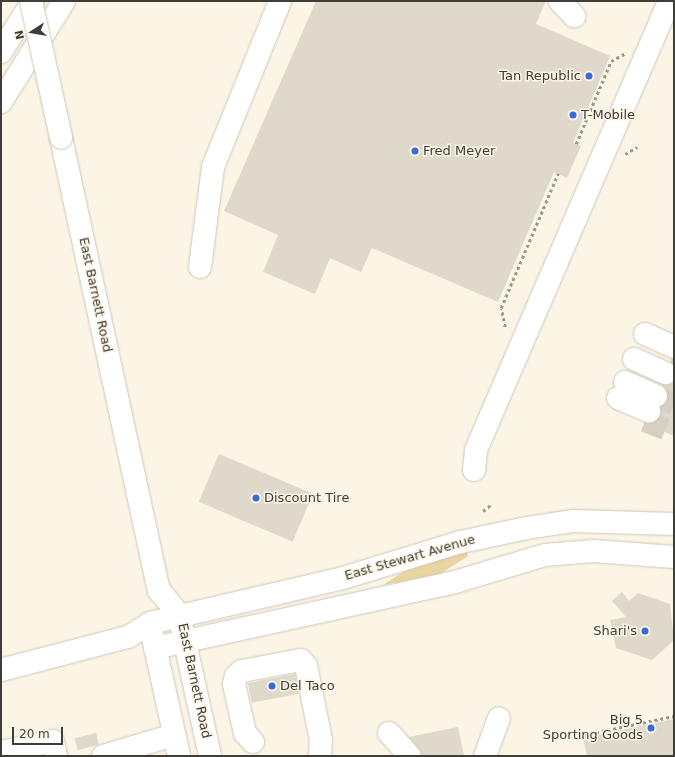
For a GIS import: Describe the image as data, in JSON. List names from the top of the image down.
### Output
{
  "streets": {
    "main road": ["East Barnett Road", "East Stewart Avenue"]
  },
  "crossings": [
    ["East Barnett Road", "East Stewart Avenue"]
  ],
  "places": [
    "Tan Republic",
    "T-Mobile",
    "Fred Meyer",
    "Discount Tire",
    "Shari's",
    "Del Taco",
    "Big 5 Sporting Goods"
  ],
  "scale_bar": "20 m",
  "north": "left"
}
